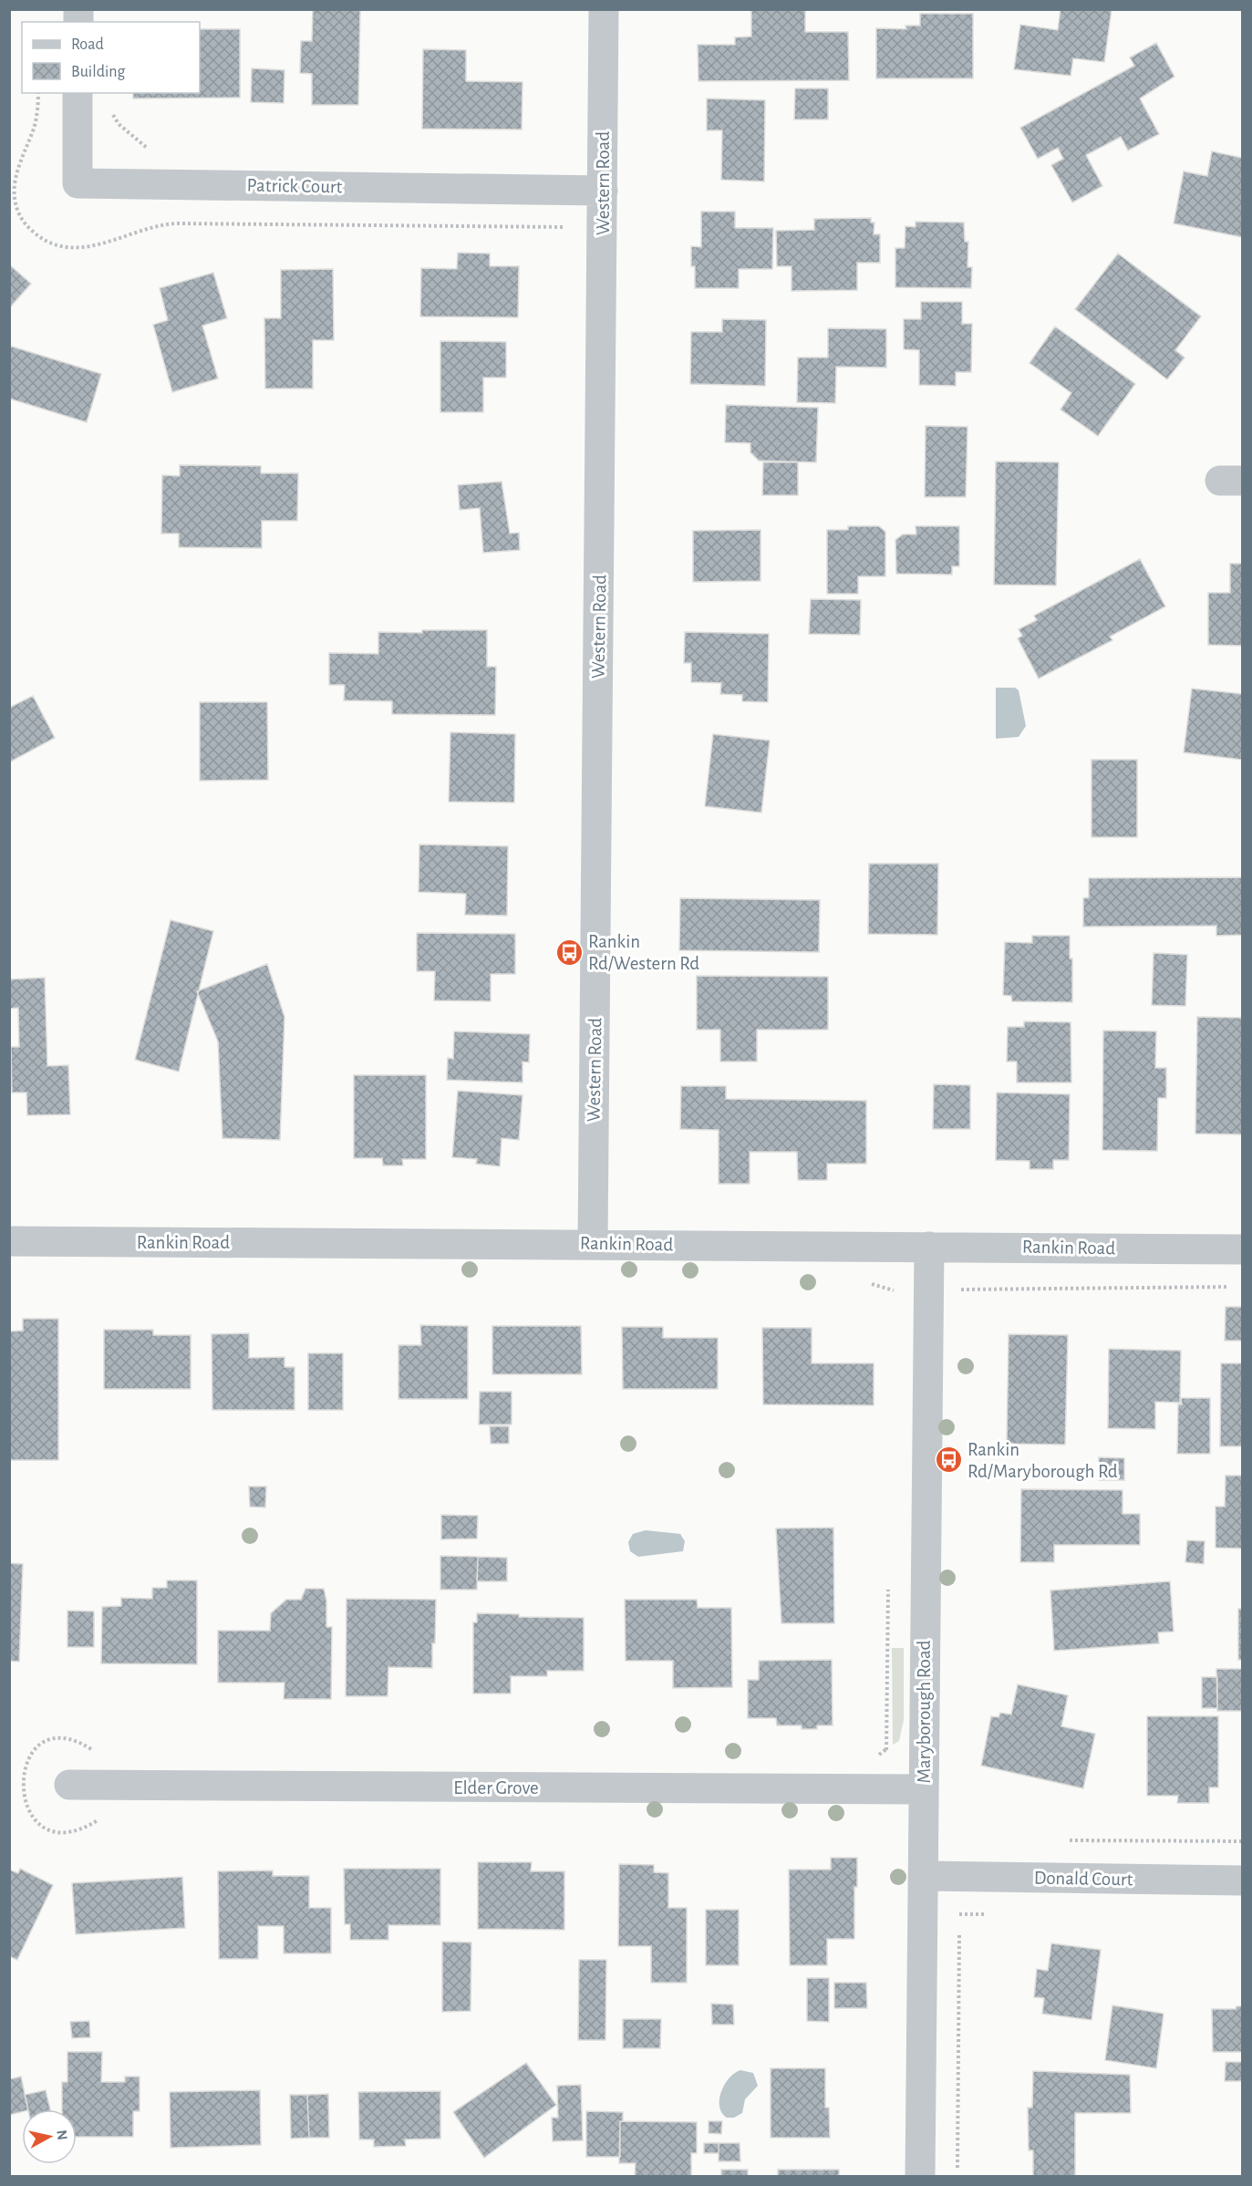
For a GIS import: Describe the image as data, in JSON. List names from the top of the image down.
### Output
{
  "streets": {
    "street": [
      "Western Road",
      "Patrick Court",
      "Rankin Road",
      "Maryborough Road",
      "Elder Grove",
      "Donald Court"
    ]
  },
  "crossings": [
    ["Western Road", "Patrick Court"],
    ["Western Road", "Rankin Road"],
    ["Rankin Road", "Maryborough Road"],
    ["Maryborough Road", "Elder Grove"],
    ["Maryborough Road", "Donald Court"]
  ],
  "places": {
    "bus stop": ["Rankin Rd/Western Rd", "Rankin Rd/Maryborough Rd"]
  },
  "legend": ["Road", "Building"],
  "north": "right"
}
